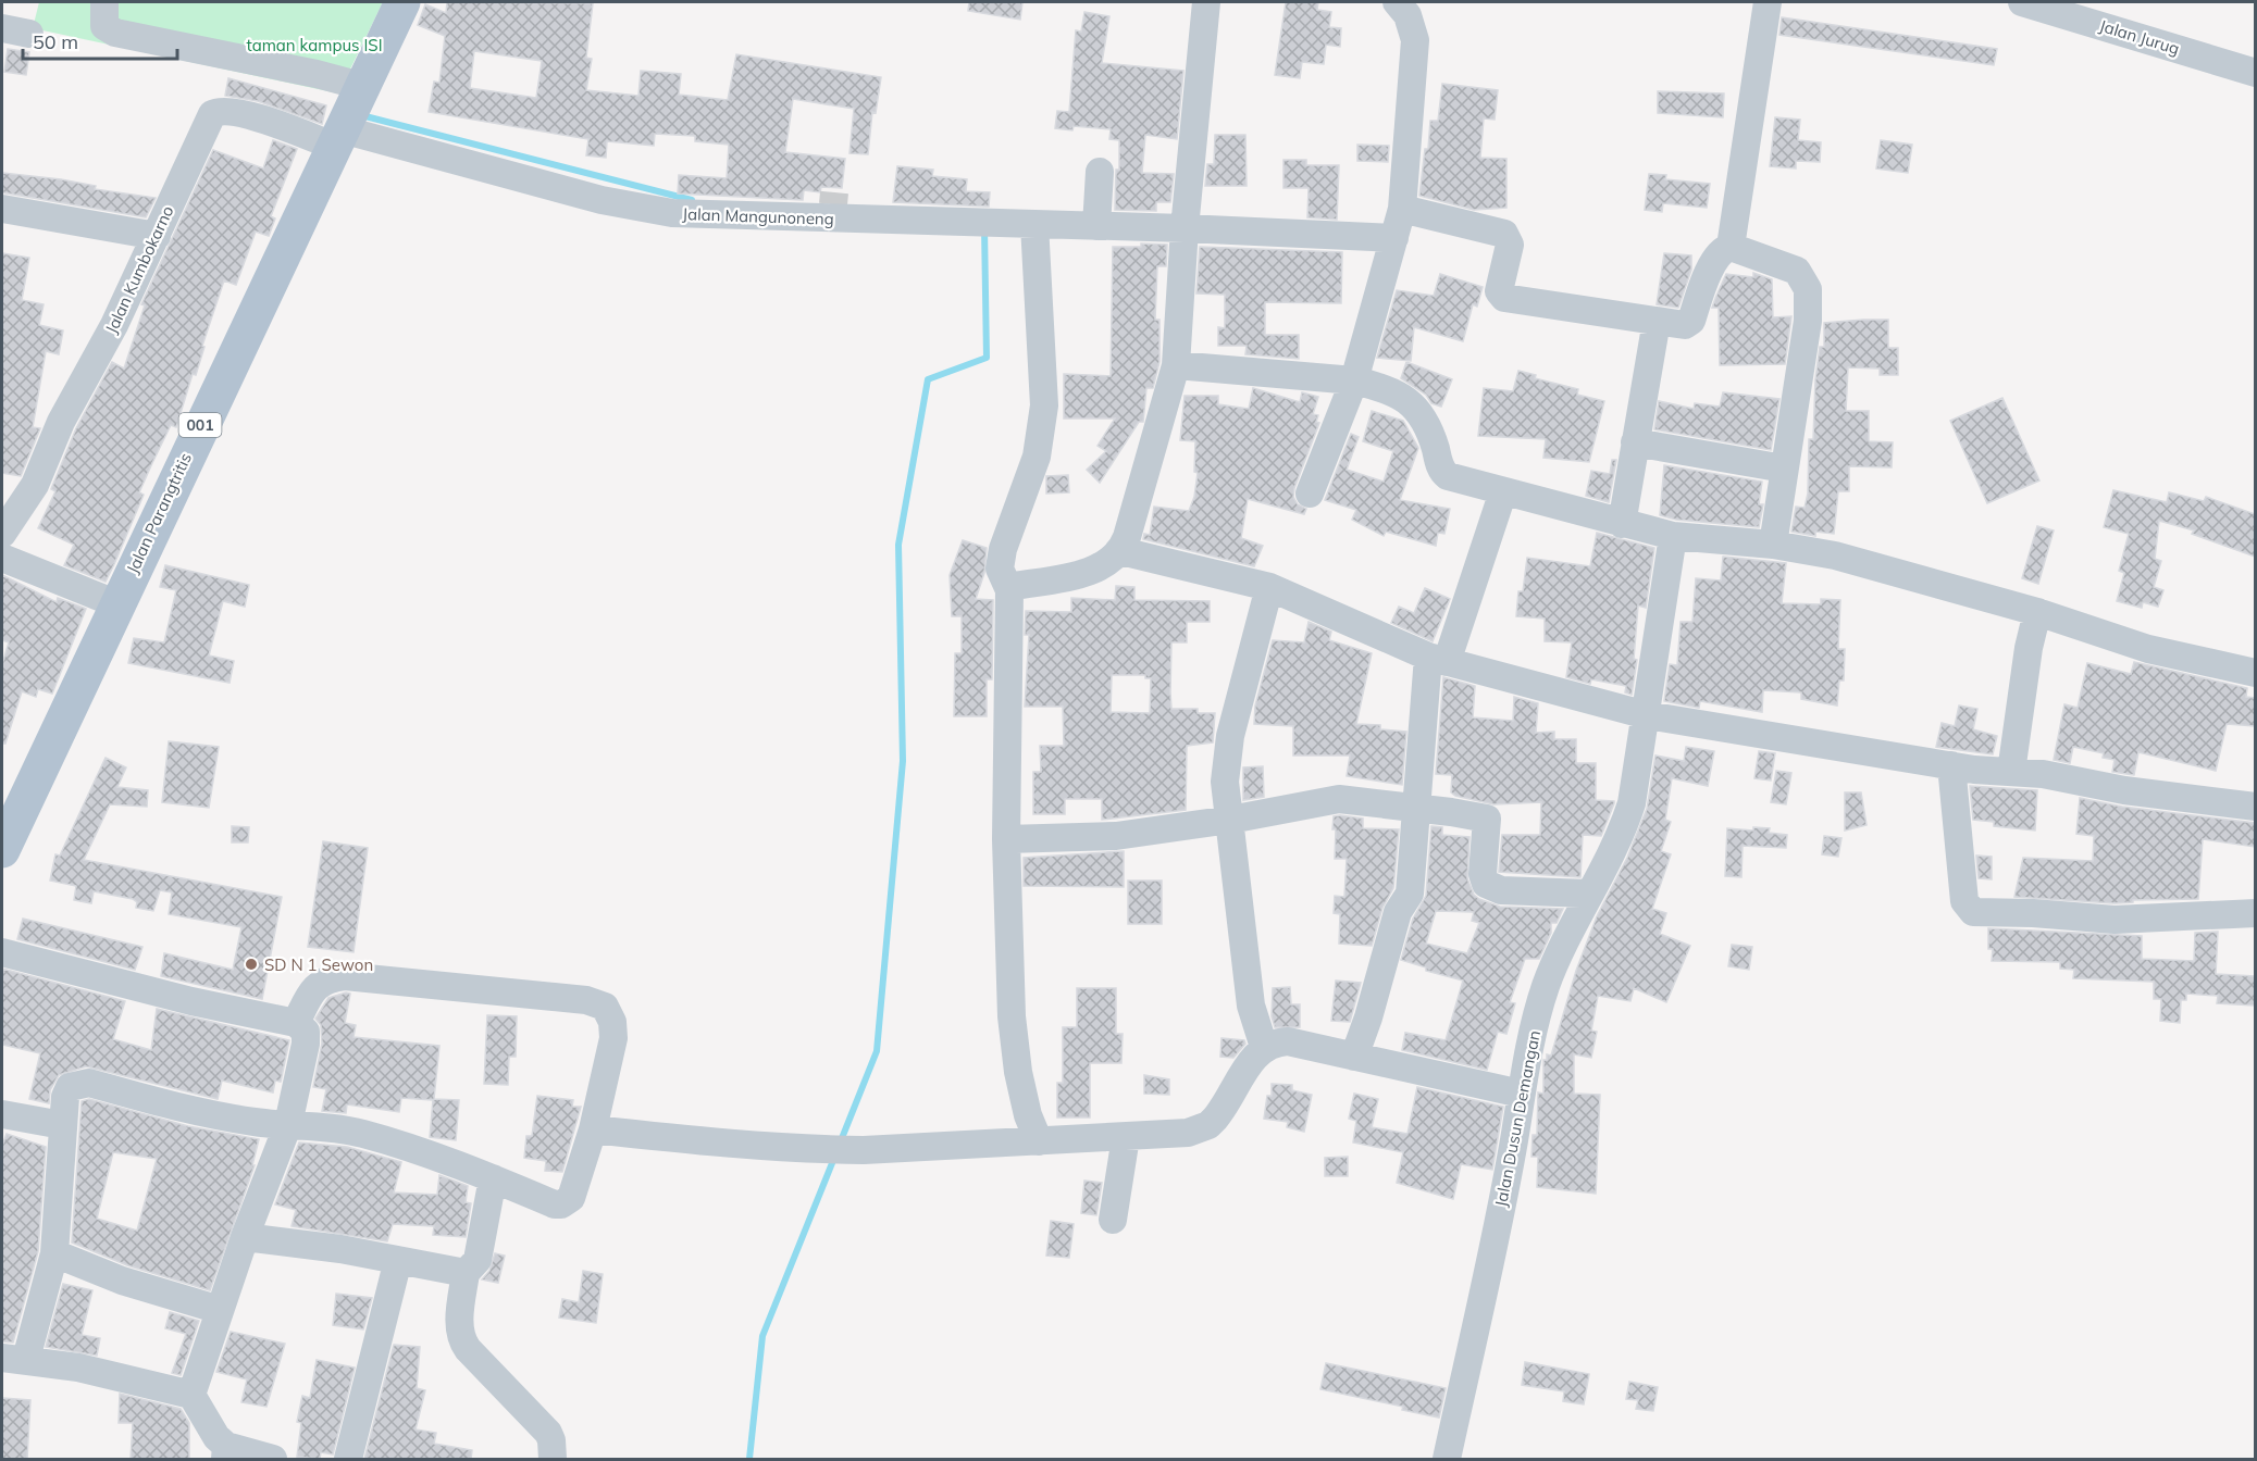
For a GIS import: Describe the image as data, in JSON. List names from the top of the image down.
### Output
{
  "streets": {
    "main road": ["001", "Jalan Parangtritis"],
    "street": [
      "Jalan Jurug",
      "Jalan Mangunoneng",
      "Jalan Kumbokarno",
      "Jalan Dusun Demangan"
    ]
  },
  "crossings": [
    ["Jalan Mangunoneng", "Jalan Kumbokarno"],
    ["Jalan Mangunoneng", "Jalan Parangtritis"],
    ["Jalan Kumbokarno", "Jalan Parangtritis"]
  ],
  "parks": ["taman kampus ISI"],
  "places": ["SD N 1 Sewon"],
  "scale_bar": "50 m"
}
